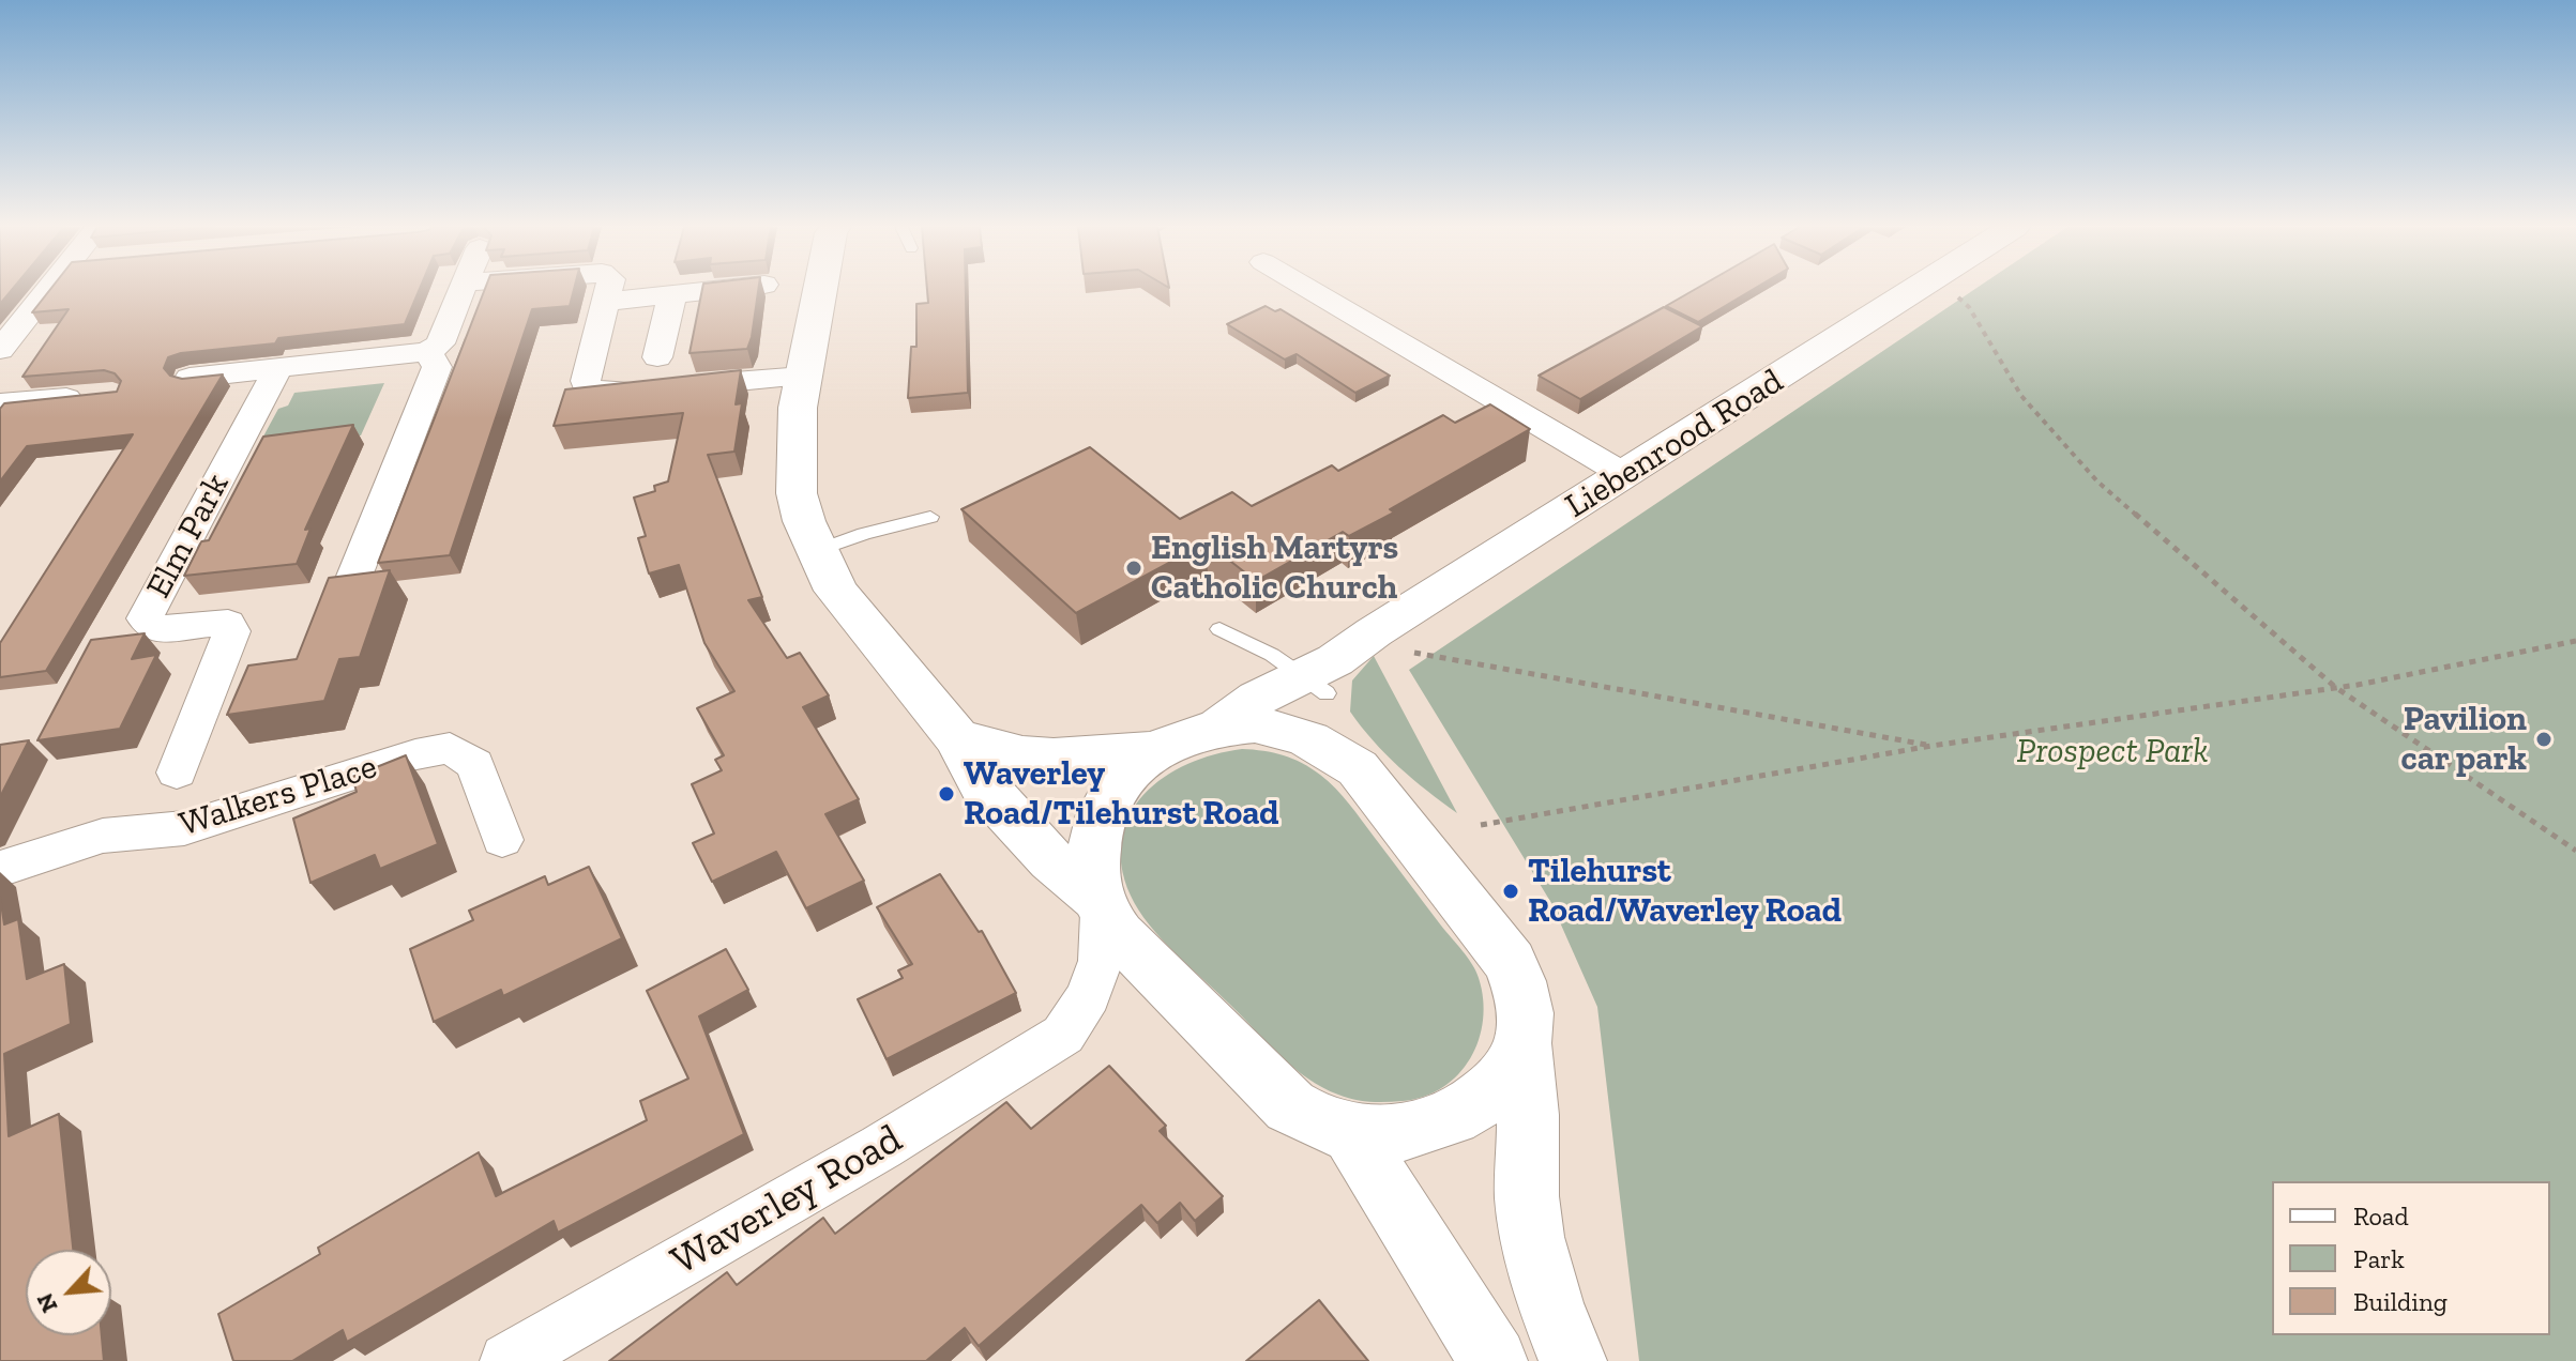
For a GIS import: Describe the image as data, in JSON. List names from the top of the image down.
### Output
{
  "streets": {
    "street": [
      "Liebenrood Road",
      "Elm Park",
      "Walkers Place",
      "Waverley Road"
    ]
  },
  "parks": ["Prospect Park"],
  "places": [
    "English Martyrs Catholic Church",
    "Pavilion car park",
    "Waverley Road/Tilehurst Road",
    "Tilehurst Road/Waverley Road"
  ],
  "legend": ["Road", "Park", "Building"],
  "north": "bottom left"
}
